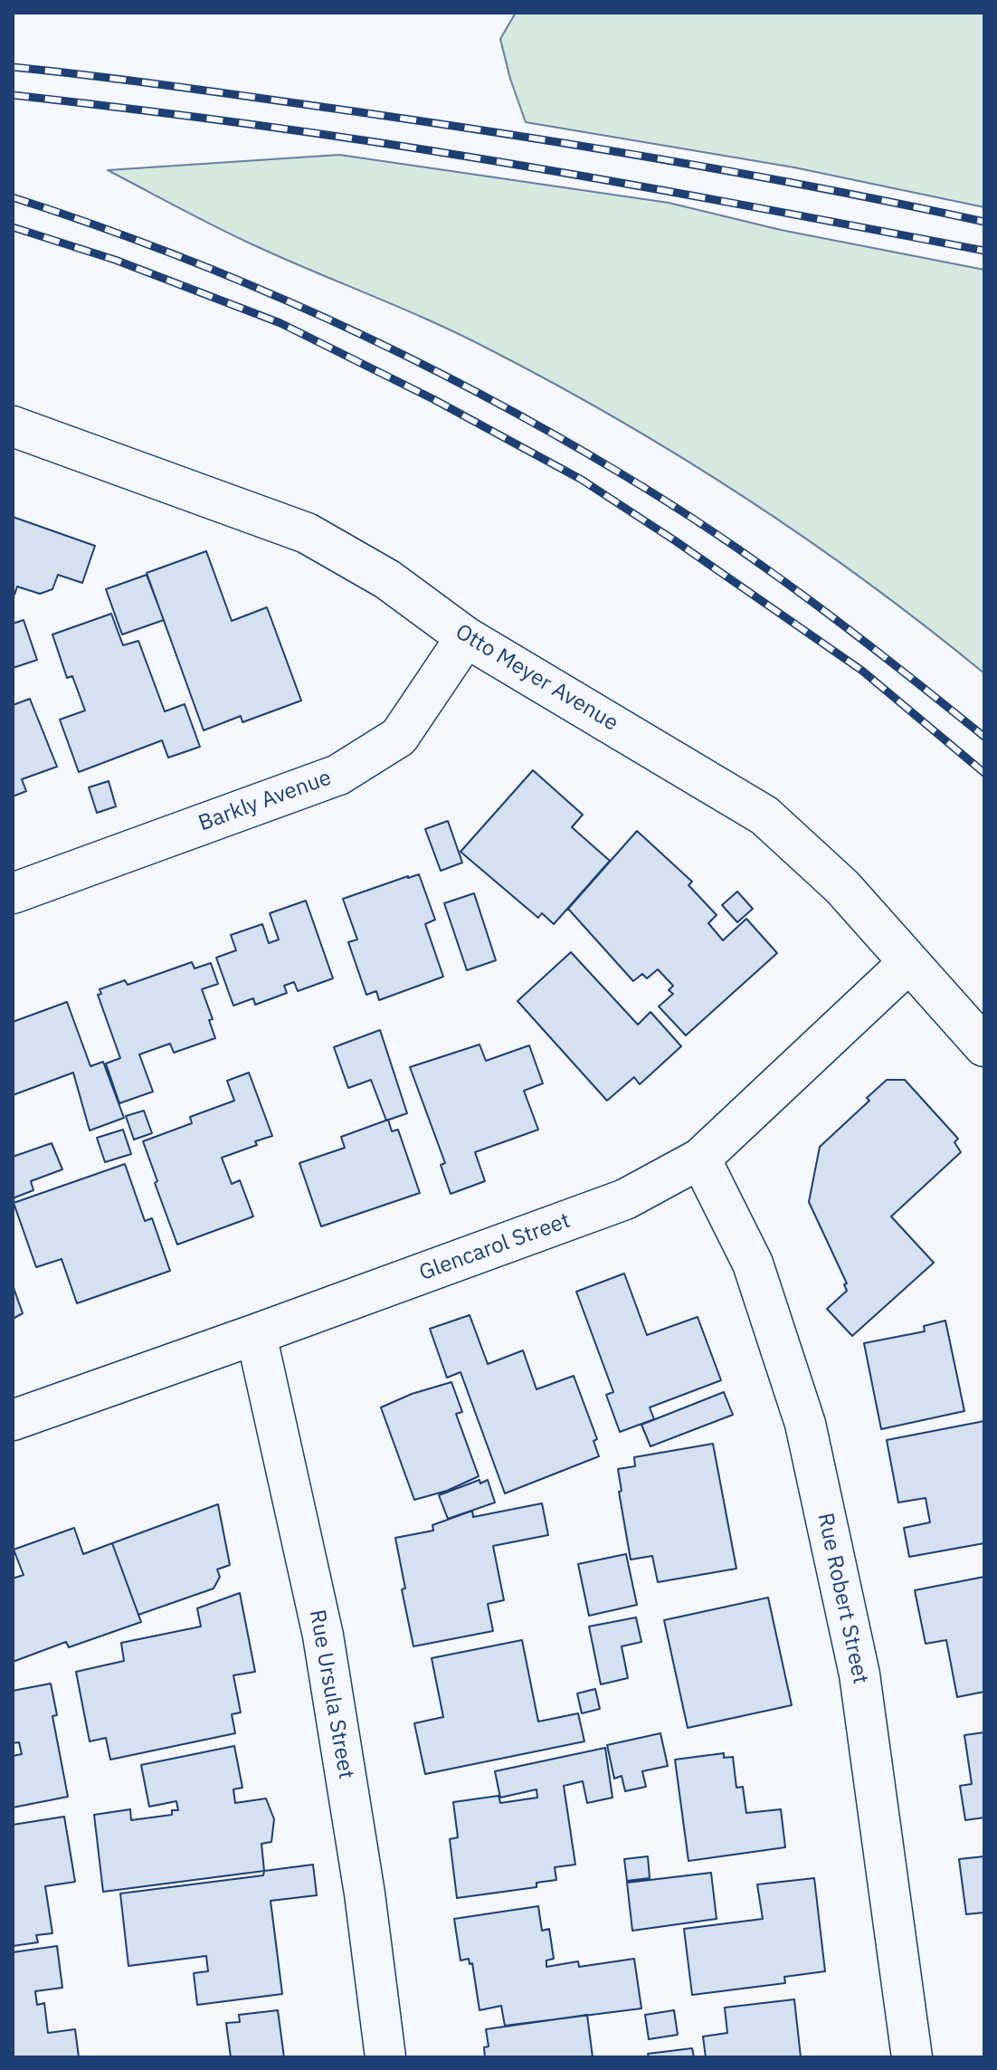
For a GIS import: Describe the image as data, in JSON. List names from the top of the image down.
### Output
{
  "streets": {
    "street": [
      "Otto Meyer Avenue",
      "Barkly Avenue",
      "Glencarol Street",
      "Rue Robert Street",
      "Rue Ursula Street"
    ]
  },
  "crossings": [
    ["Otto Meyer Avenue", "Barkly Avenue"],
    ["Otto Meyer Avenue", "Glencarol Street"],
    ["Glencarol Street", "Rue Robert Street"],
    ["Glencarol Street", "Rue Ursula Street"]
  ]
}
